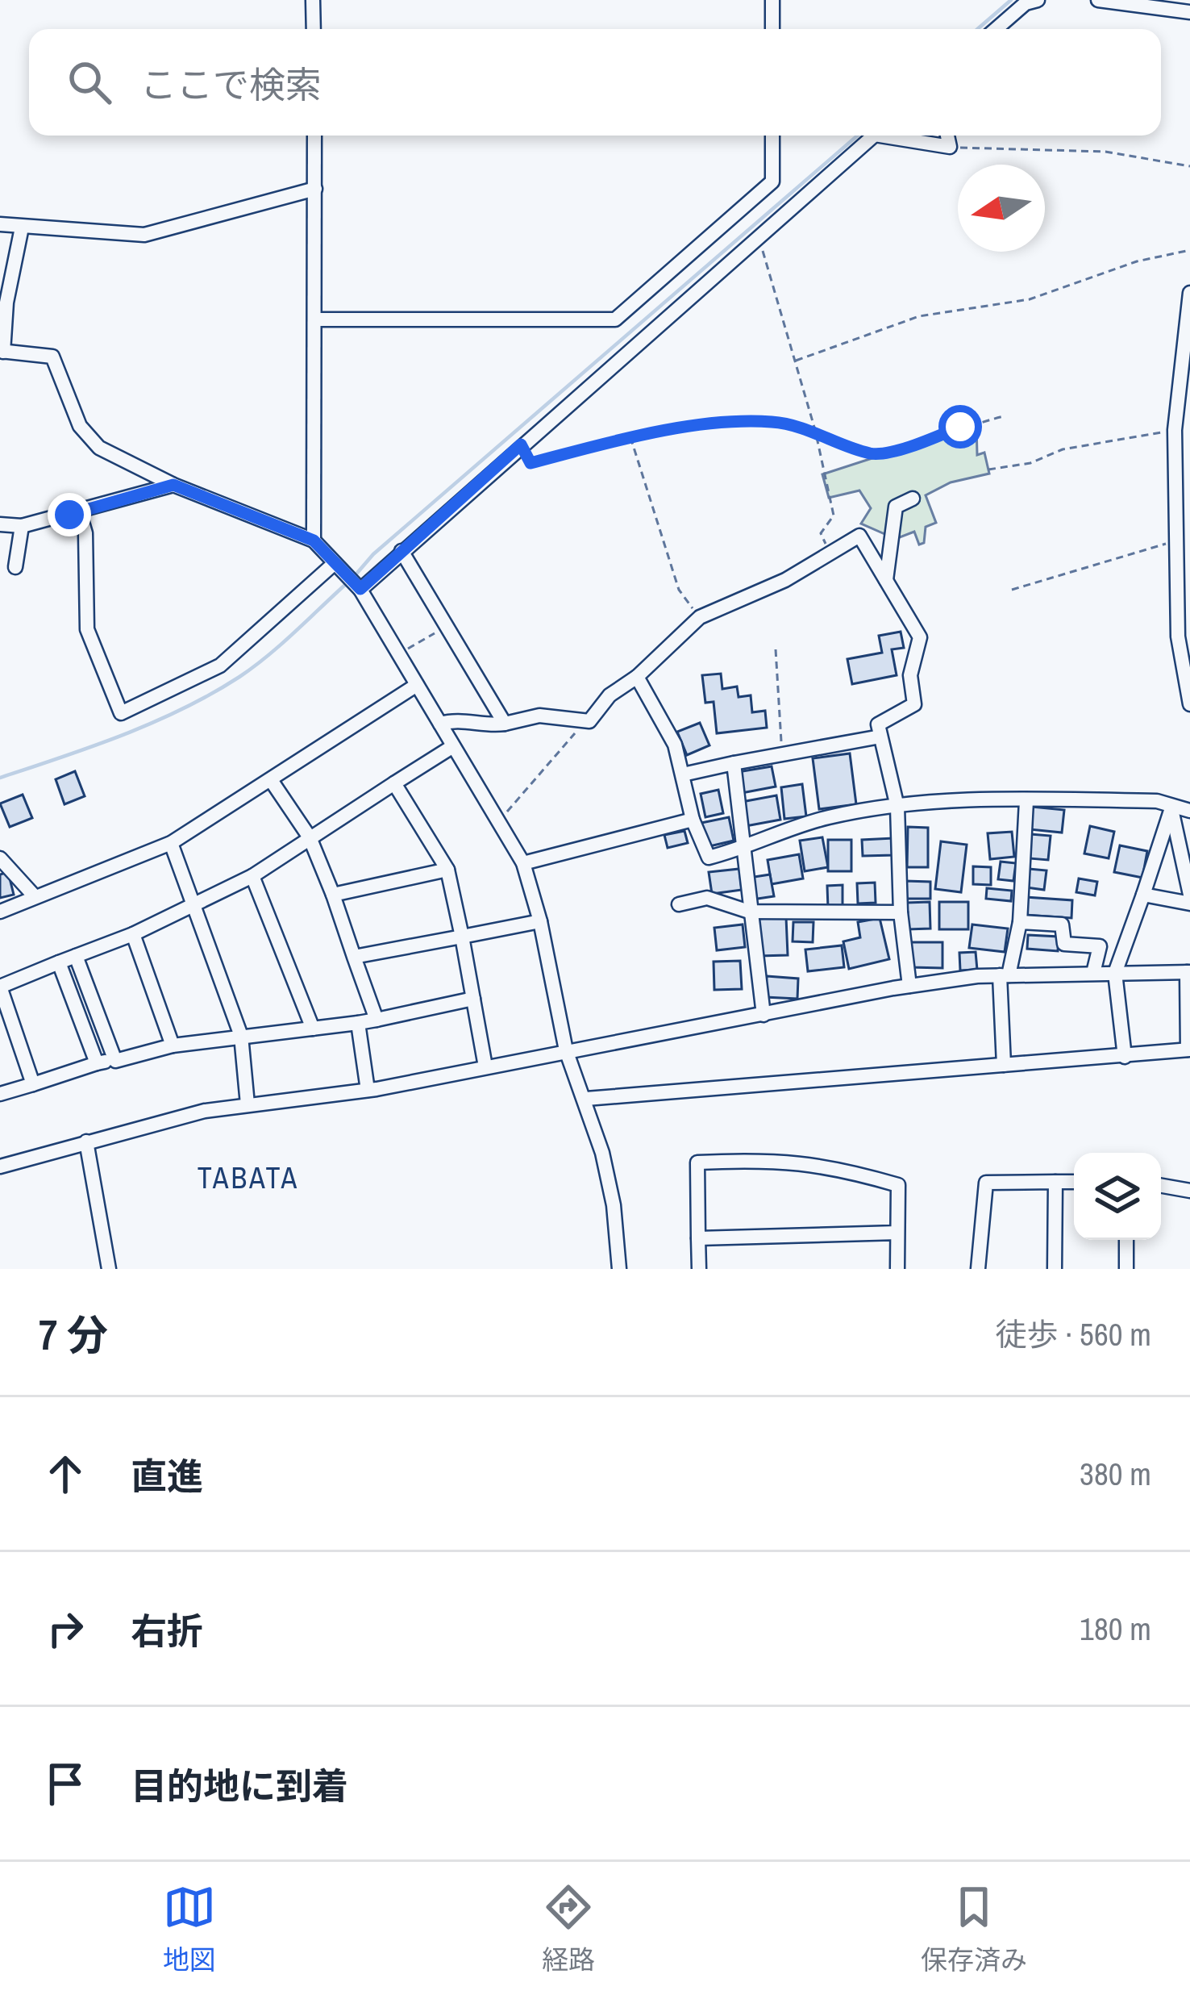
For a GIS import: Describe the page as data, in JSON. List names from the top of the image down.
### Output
{
  "districts": ["TABATA"],
  "north": "left",
  "page": {
    "search": "ここで検索",
    "heading": ["7 分", "徒歩 · 560 m"],
    "list": [
      ["直進", "380 m"],
      ["右折", "180 m"],
      "目的地に到着"
    ],
    "nav": ["地図", "経路", "保存済み"]
  }
}
